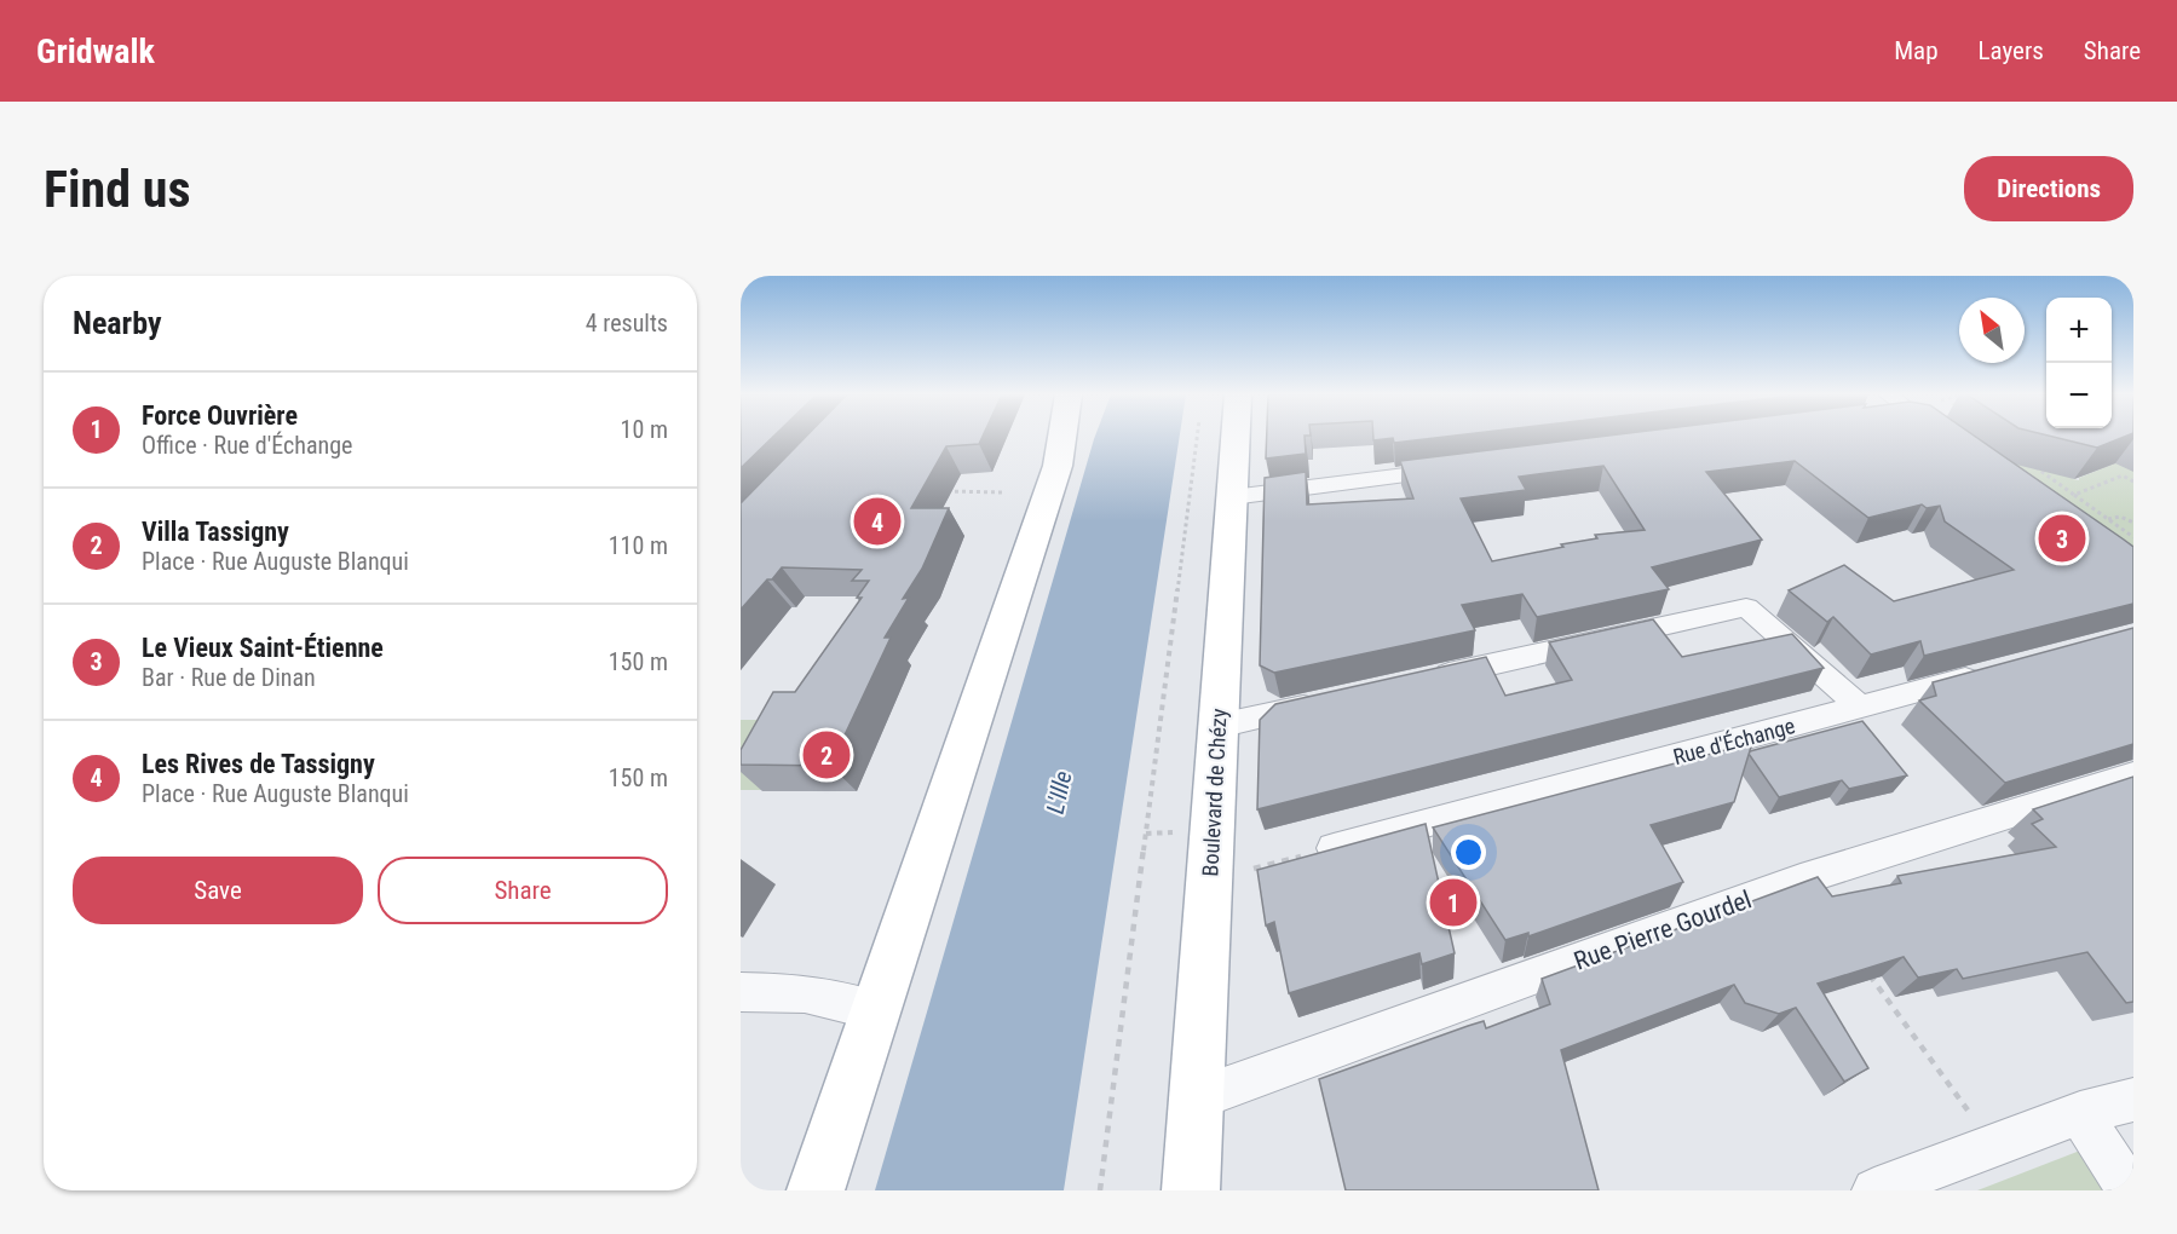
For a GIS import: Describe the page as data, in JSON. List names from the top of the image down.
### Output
{
  "streets": {
    "main road": ["Boulevard de Chézy"],
    "street": ["Rue d'Échange", "Rue Pierre Gourdel"]
  },
  "crossings": [
    ["Boulevard de Chézy", "Rue Pierre Gourdel"]
  ],
  "water": ["L'Ille"],
  "north": "top left",
  "page": {
    "header": "Gridwalk",
    "nav": ["Map", "Layers", "Share"],
    "buttons": [
      "Directions",
      ["Save", "Share"]
    ],
    "title": "Find us",
    "heading": ["Nearby", "4 results"],
    "map_buttons": ["+", "−"],
    "list": [
      {
        "mark": "1",
        "name": "Force Ouvrière",
        "note": "Office · Rue d'Échange",
        "value": "10 m"
      },
      {
        "mark": "2",
        "name": "Villa Tassigny",
        "note": "Place · Rue Auguste Blanqui",
        "value": "110 m"
      },
      {
        "mark": "3",
        "name": "Le Vieux Saint-Étienne",
        "note": "Bar · Rue de Dinan",
        "value": "150 m"
      },
      {
        "mark": "4",
        "name": "Les Rives de Tassigny",
        "note": "Place · Rue Auguste Blanqui",
        "value": "150 m"
      }
    ],
    "pins": [
      "4",
      "3",
      "2",
      "1"
    ]
  }
}
